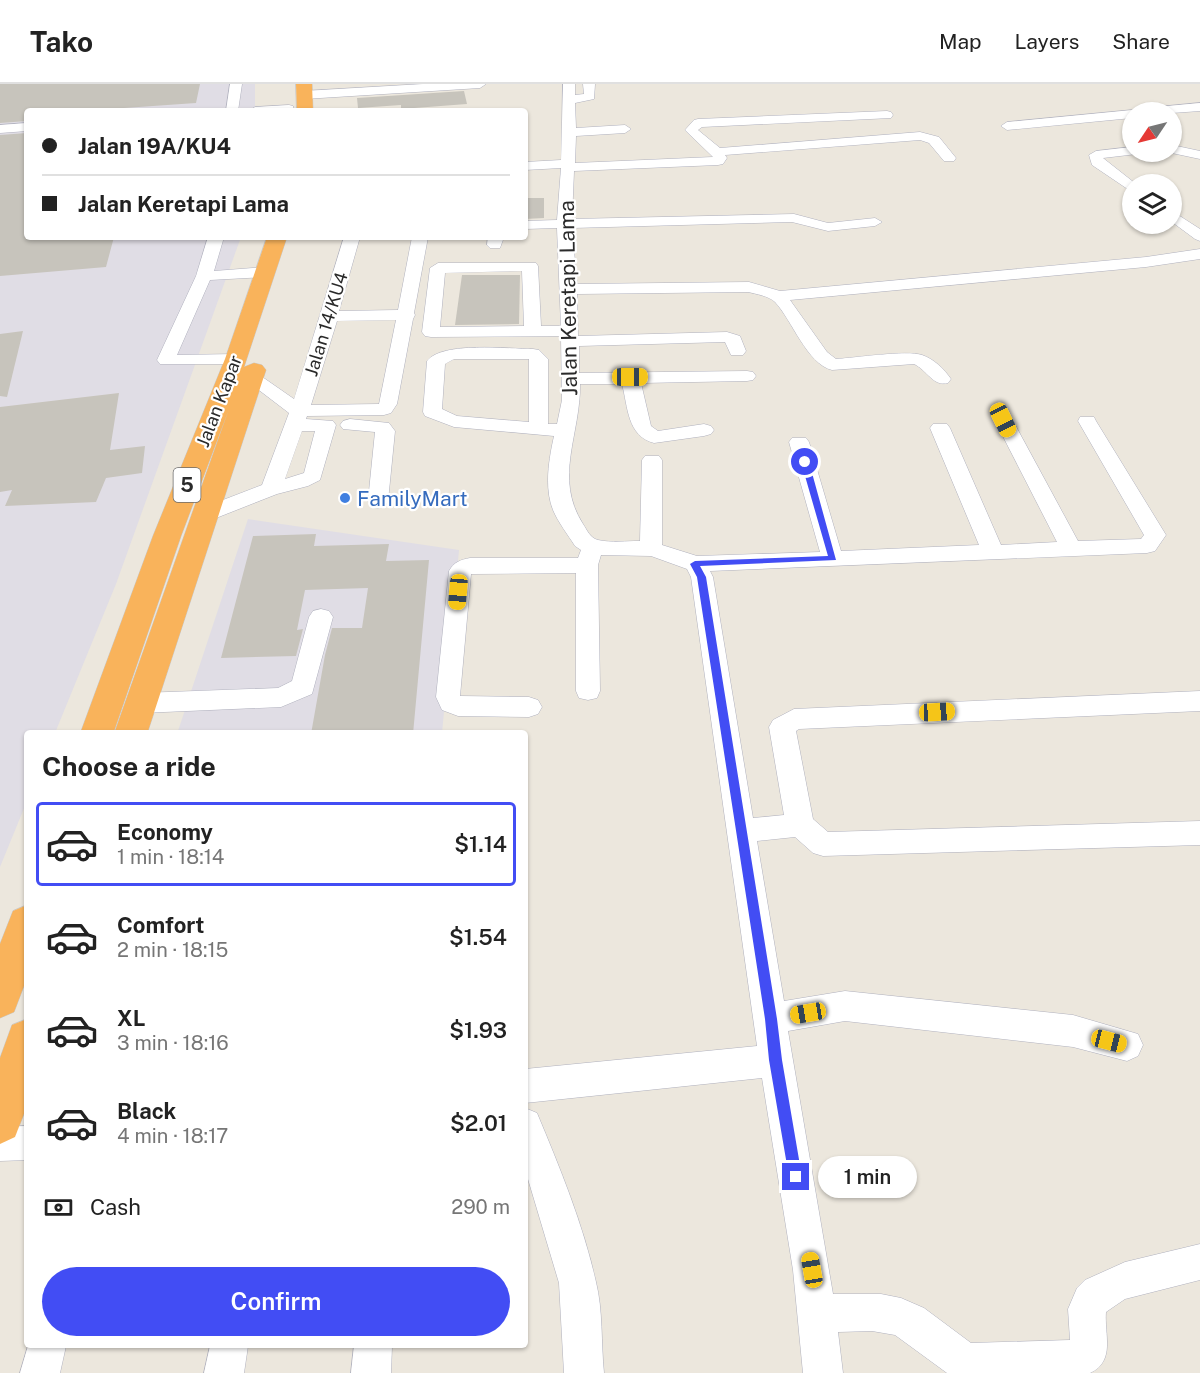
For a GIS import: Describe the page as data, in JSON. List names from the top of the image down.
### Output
{
  "streets": {
    "highway": ["Jalan Kapar", "5"],
    "street": ["Jalan Keretapi Lama", "Jalan 14/KU4"]
  },
  "places": ["FamilyMart"],
  "north": "bottom left",
  "page": {
    "header": "Tako",
    "nav": ["Map", "Layers", "Share"],
    "banner": ["Jalan 19A/KU4", "Jalan Keretapi Lama"],
    "heading": "Choose a ride",
    "list": [
      {
        "name": "Economy",
        "note": "1 min · 18:14",
        "value": "$1.14"
      },
      {
        "name": "Comfort",
        "note": "2 min · 18:15",
        "value": "$1.54"
      },
      {
        "name": "XL",
        "note": "3 min · 18:16",
        "value": "$1.93"
      },
      {
        "name": "Black",
        "note": "4 min · 18:17",
        "value": "$2.01"
      }
    ],
    "bubble": "1 min",
    "pay": ["Cash", "290 m"],
    "buttons": "Confirm"
  }
}
